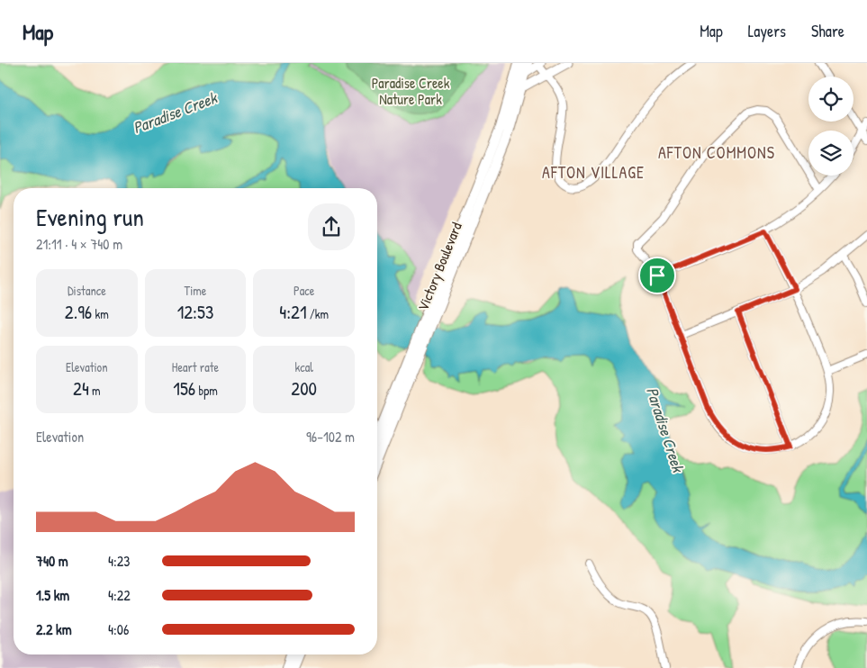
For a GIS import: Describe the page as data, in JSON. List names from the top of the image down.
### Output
{
  "streets": {
    "main road": ["Victory Boulevard"]
  },
  "districts": ["AFTON COMMONS", "AFTON VILLAGE"],
  "water": ["Paradise Creek"],
  "parks": ["Paradise Creek Nature Park"],
  "page": {
    "header": "Map",
    "nav": ["Map", "Layers", "Share"],
    "heading": ["Evening run", "21:11 · 4 × 740 m"],
    "stats": [
      ["Distance", "2.96 km"],
      ["Time", "12:53"],
      ["Pace", "4:21 /km"],
      ["Elevation", "24 m"],
      ["Heart rate", "156 bpm"],
      ["kcal", "200"]
    ],
    "chart": ["Elevation", "96–102 m"],
    "list": [
      {
        "name": "740 m",
        "note": "4:23"
      },
      {
        "name": "1.5 km",
        "note": "4:22"
      },
      {
        "name": "2.2 km",
        "note": "4:06"
      }
    ]
  }
}
